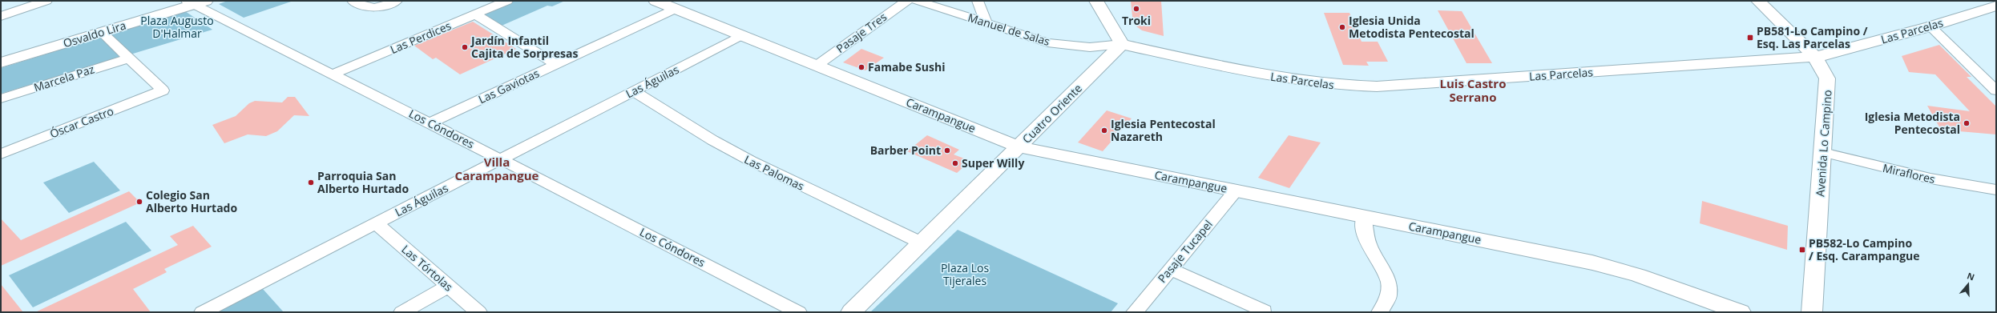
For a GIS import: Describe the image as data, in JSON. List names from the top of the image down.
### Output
{
  "streets": {
    "street": [
      "Manuel de Salas",
      "Las Parcelas",
      "Pasaje Tres",
      "Osvaldo Lira",
      "Las Perdices",
      "Marcela Paz",
      "Las Águilas",
      "Las Gaviotas",
      "Cuatro Oriente",
      "Carampangue",
      "Óscar Castro",
      "Los Cóndores",
      "Avenida Lo Campino",
      "Las Palomas",
      "Miraflores",
      "Pasaje Tucapel",
      "Las Tórtolas"
    ]
  },
  "crossings": [
    ["Manuel de Salas", "Las Parcelas"],
    ["Manuel de Salas", "Cuatro Oriente"],
    ["Las Parcelas", "Cuatro Oriente"],
    ["Las Parcelas", "Avenida Lo Campino"],
    ["Pasaje Tres", "Carampangue"],
    ["Osvaldo Lira", "Los Cóndores"],
    ["Las Perdices", "Los Cóndores"],
    ["Marcela Paz", "Óscar Castro"],
    ["Las Águilas", "Carampangue"],
    ["Las Águilas", "Los Cóndores"],
    ["Las Águilas", "Las Palomas"],
    ["Las Águilas", "Las Tórtolas"],
    ["Las Gaviotas", "Carampangue"],
    ["Las Gaviotas", "Los Cóndores"],
    ["Cuatro Oriente", "Carampangue"],
    ["Cuatro Oriente", "Las Palomas"],
    ["Carampangue", "Pasaje Tucapel"],
    ["Avenida Lo Campino", "Miraflores"]
  ],
  "districts": ["Luis Castro Serrano", "Villa Carampangue"],
  "parks": ["Plaza Augusto D'Halmar", "Plaza Los Tijerales"],
  "places": {
    "other": [
      "Troki",
      "Iglesia Unida Metodista Pentecostal",
      "Jardín Infantil Cajita de Sorpresas",
      "Famabe Sushi",
      "Iglesia Metodista Pentecostal",
      "Iglesia Pentecostal Nazareth",
      "Barber Point",
      "Super Willy",
      "Parroquia San Alberto Hurtado",
      "Colegio San Alberto Hurtado"
    ],
    "transit": ["PB581-Lo Campino / Esq. Las Parcelas", "PB582-Lo Campino / Esq. Carampangue"]
  },
  "north": "top"
}
